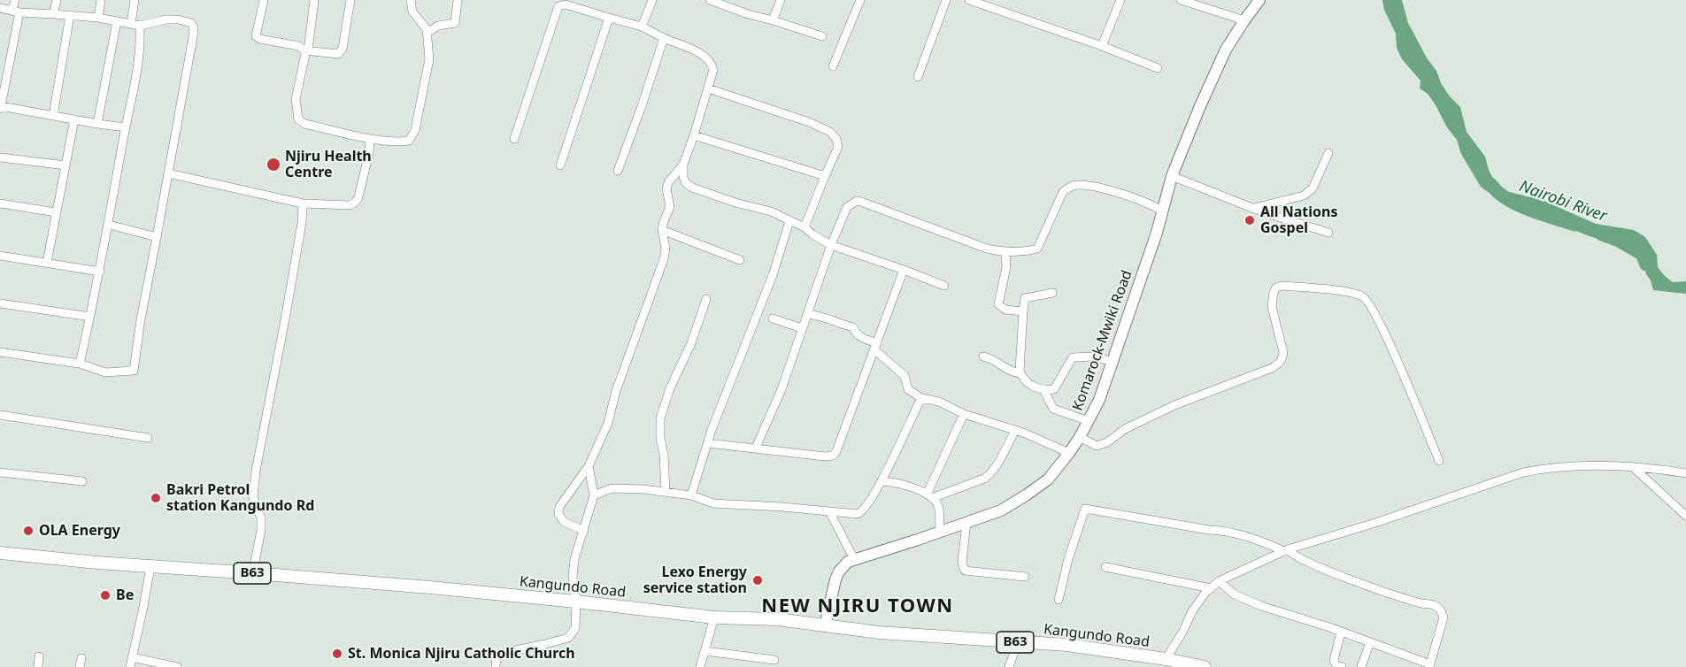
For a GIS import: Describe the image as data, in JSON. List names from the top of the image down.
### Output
{
  "streets": {
    "highway": ["B63", "Kangundo Road"],
    "main road": ["Komarock-Mwiki Road"]
  },
  "crossings": [
    ["Komarock-Mwiki Road", "Kangundo Road"]
  ],
  "districts": ["NEW NJIRU TOWN"],
  "water": ["Nairobi River"],
  "places": [
    "Njiru Health Centre",
    "All Nations Gospel",
    "Bakri Petrol station Kangundo Rd",
    "OLA Energy",
    "Lexo Energy service station",
    "Be",
    "St. Monica Njiru Catholic Church"
  ]
}
